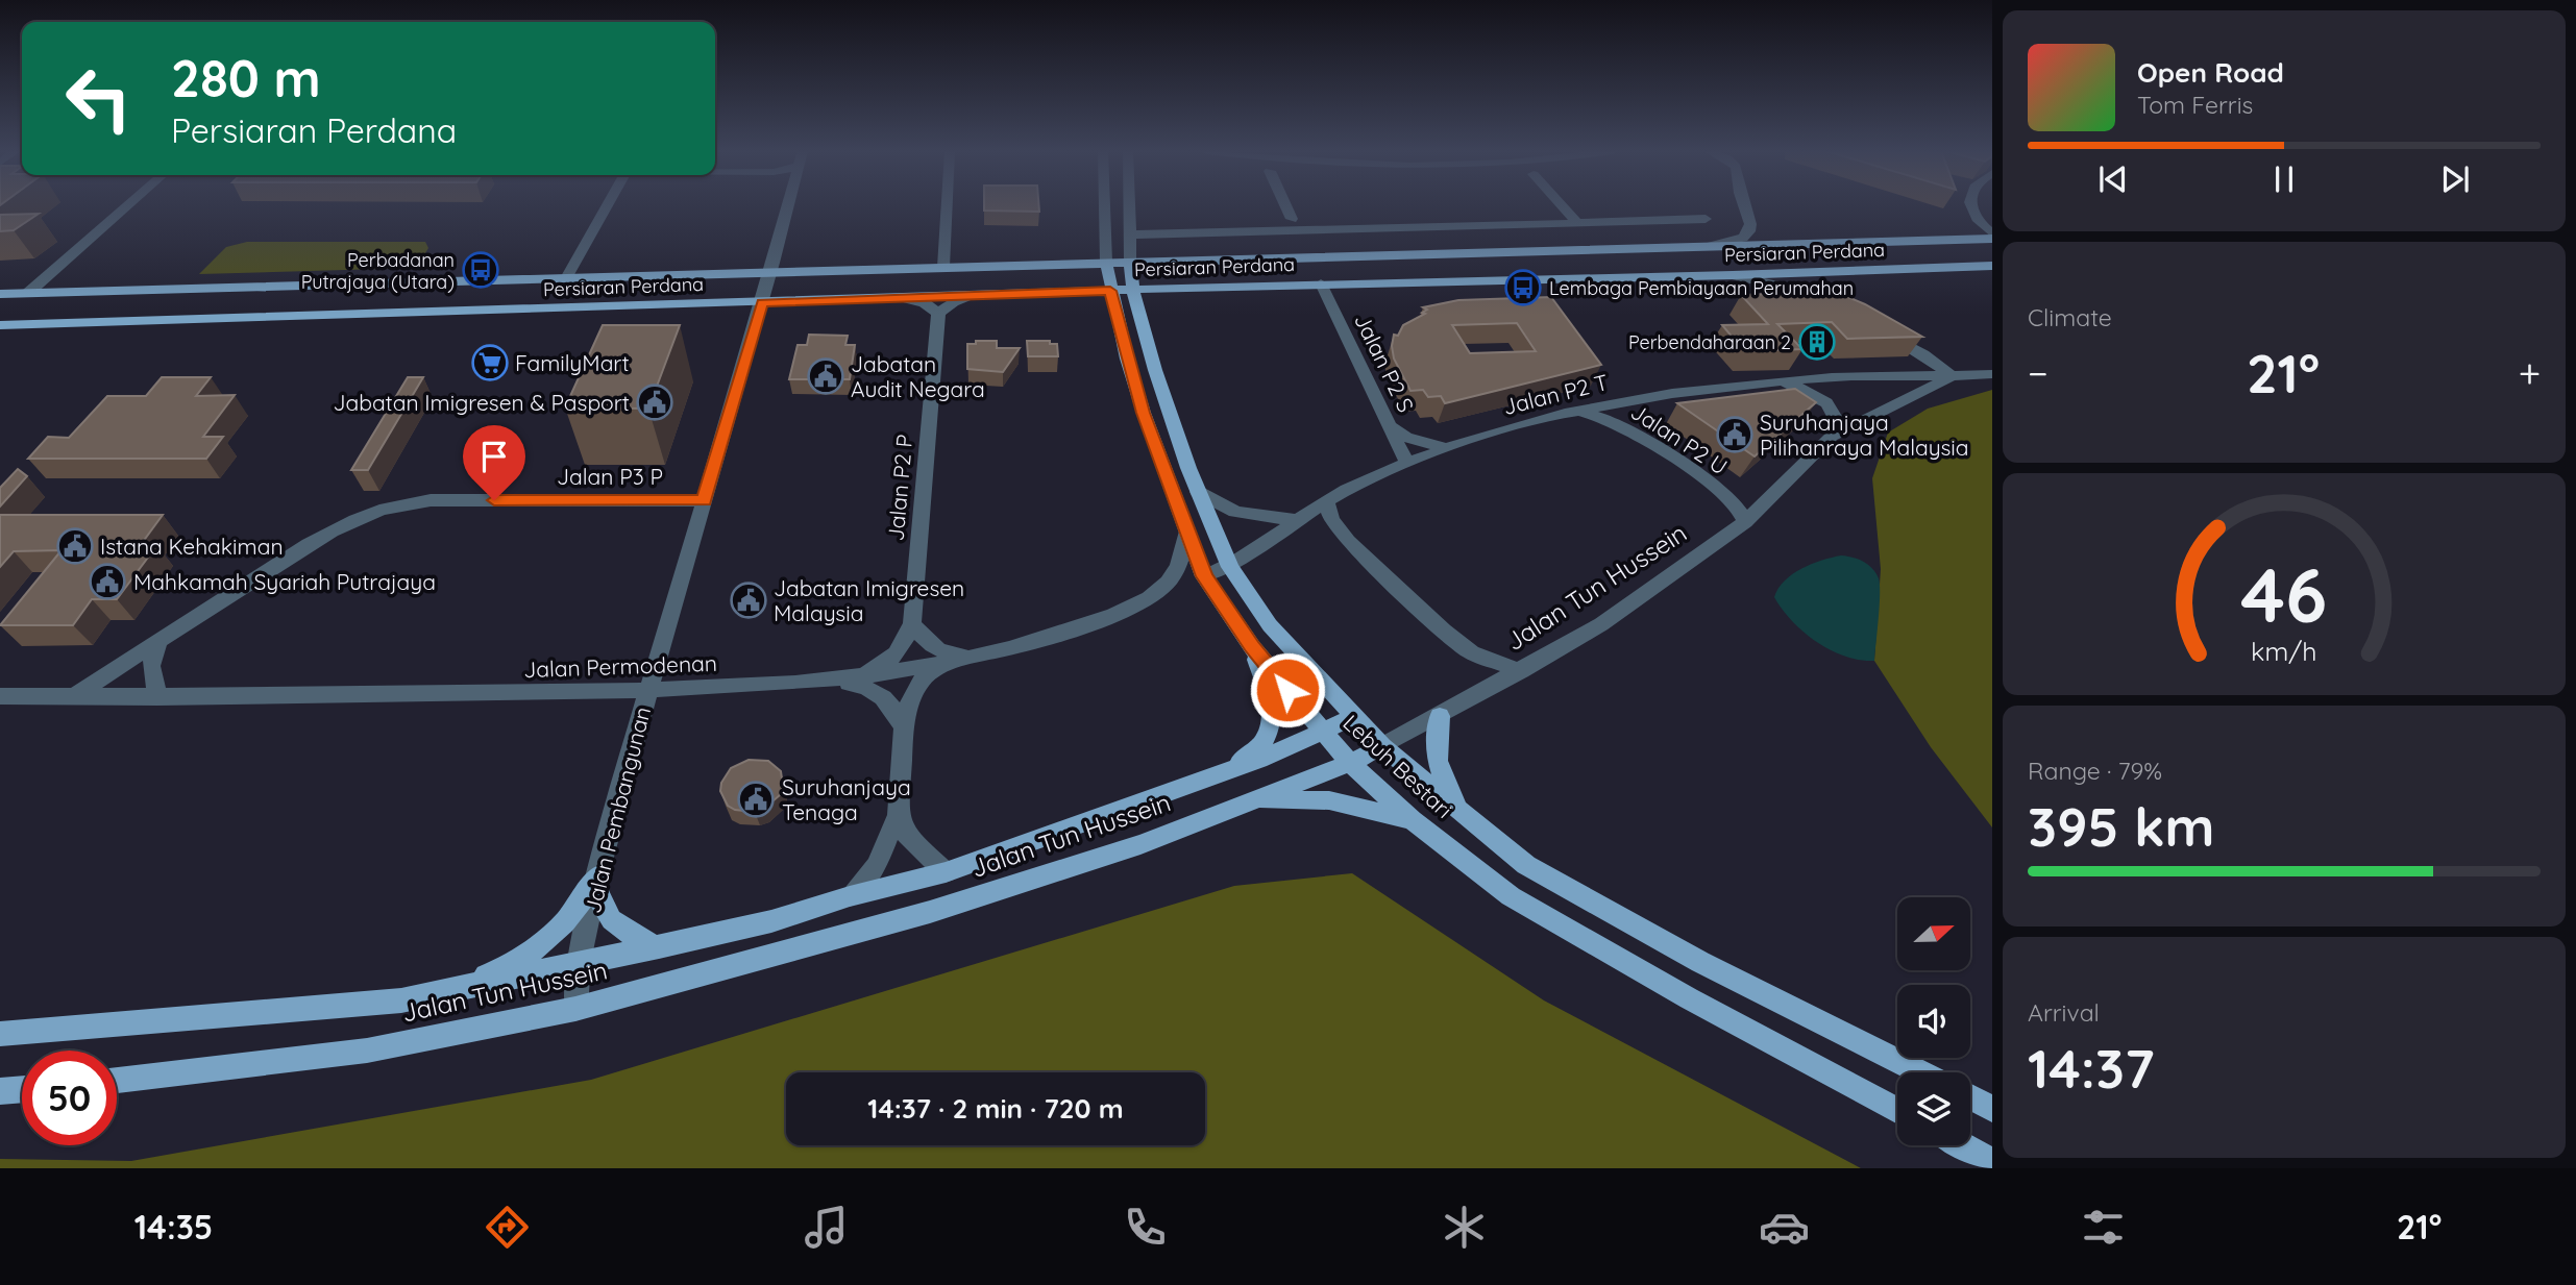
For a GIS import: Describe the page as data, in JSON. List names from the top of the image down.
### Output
{
  "streets": {
    "main road": ["Persiaran Perdana", "Jalan Tun Hussein", "Lebuh Bestari"],
    "street": [
      "Jalan P2 S",
      "Jalan P2 T",
      "Jalan P2 U",
      "Jalan P3 P",
      "Jalan P2 P",
      "Jalan Permodenan",
      "Jalan Pembangunan"
    ]
  },
  "crossings": [
    ["Persiaran Perdana", "Jalan P2 S"],
    ["Persiaran Perdana", "Lebuh Bestari"],
    ["Persiaran Perdana", "Jalan Pembangunan"],
    ["Jalan P2 S", "Jalan P2 T"],
    ["Jalan P2 T", "Jalan P2 U"],
    ["Jalan P2 T", "Jalan Tun Hussein"],
    ["Jalan P2 T", "Lebuh Bestari"],
    ["Jalan P2 U", "Jalan Tun Hussein"],
    ["Jalan P3 P", "Jalan Permodenan"],
    ["Jalan P3 P", "Jalan Pembangunan"],
    ["Jalan P2 P", "Jalan Permodenan"],
    ["Jalan Tun Hussein", "Lebuh Bestari"],
    ["Jalan Tun Hussein", "Jalan Pembangunan"],
    ["Jalan Permodenan", "Lebuh Bestari"],
    ["Jalan Permodenan", "Jalan Pembangunan"]
  ],
  "places": {
    "bus stop": ["Perbadanan Putrajaya (Utara)", "Lembaga Pembiayaan Perumahan"],
    "building": ["Perbendaharaan 2"],
    "supermarket": ["FamilyMart"],
    "public building": [
      "Jabatan Audit Negara",
      "Jabatan Imigresen & Pasport",
      "Suruhanjaya Pilihanraya Malaysia",
      "Istana Kehakiman",
      "Mahkamah Syariah Putrajaya",
      "Jabatan Imigresen Malaysia",
      "Suruhanjaya Tenaga"
    ]
  },
  "north": "right",
  "page": {
    "turn": ["280 m", "Persiaran Perdana"],
    "song": ["Open Road", "Tom Ferris"],
    "tile": [
      "Climate",
      ["Range · 79%", "395 km"],
      ["Arrival", "14:37"]
    ],
    "heat": ["−", "21°", "+"],
    "limit": "50",
    "trip": "14:37 · 2 min · 720 m",
    "tabs": ["14:35", "21°"],
    "gauge": ["46", "km/h"]
  }
}
